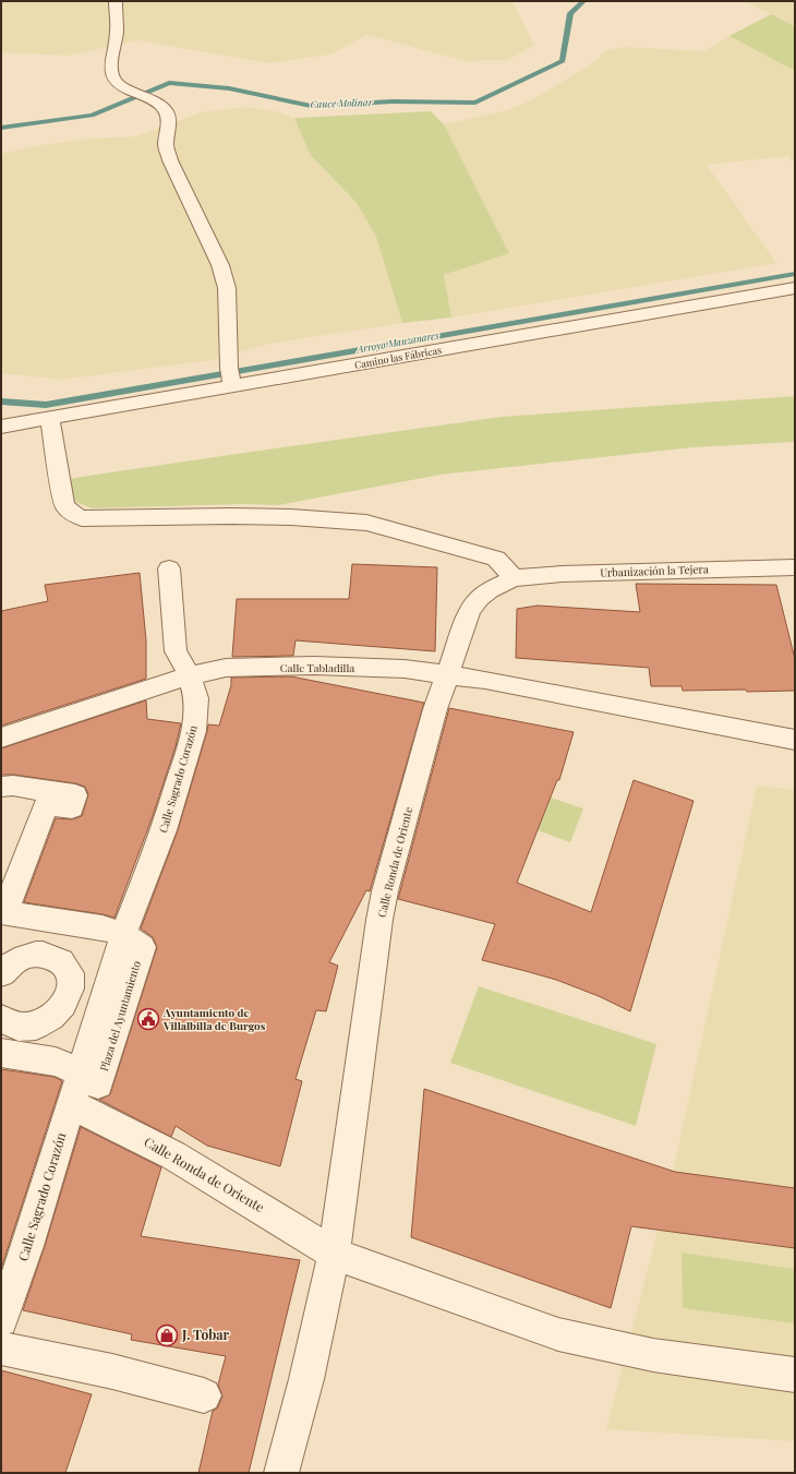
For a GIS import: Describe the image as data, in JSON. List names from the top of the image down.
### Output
{
  "streets": {
    "street": [
      "Camino las Fábricas",
      "Urbanización la Tejera",
      "Calle Tabladilla",
      "Calle Sagrado Corazón",
      "Calle Ronda de Oriente",
      "Plaza del Ayuntamiento"
    ]
  },
  "crossings": [
    ["Urbanización la Tejera", "Calle Ronda de Oriente"],
    ["Calle Tabladilla", "Calle Sagrado Corazón"],
    ["Calle Tabladilla", "Calle Ronda de Oriente"],
    ["Calle Sagrado Corazón", "Calle Ronda de Oriente"],
    ["Calle Sagrado Corazón", "Plaza del Ayuntamiento"]
  ],
  "water": ["Cauce Molinar", "Arroyo Manzanares"],
  "places": {
    "public building": ["Ayuntamiento de Villalbilla de Burgos"],
    "shop": ["J. Tobar"]
  }
}
